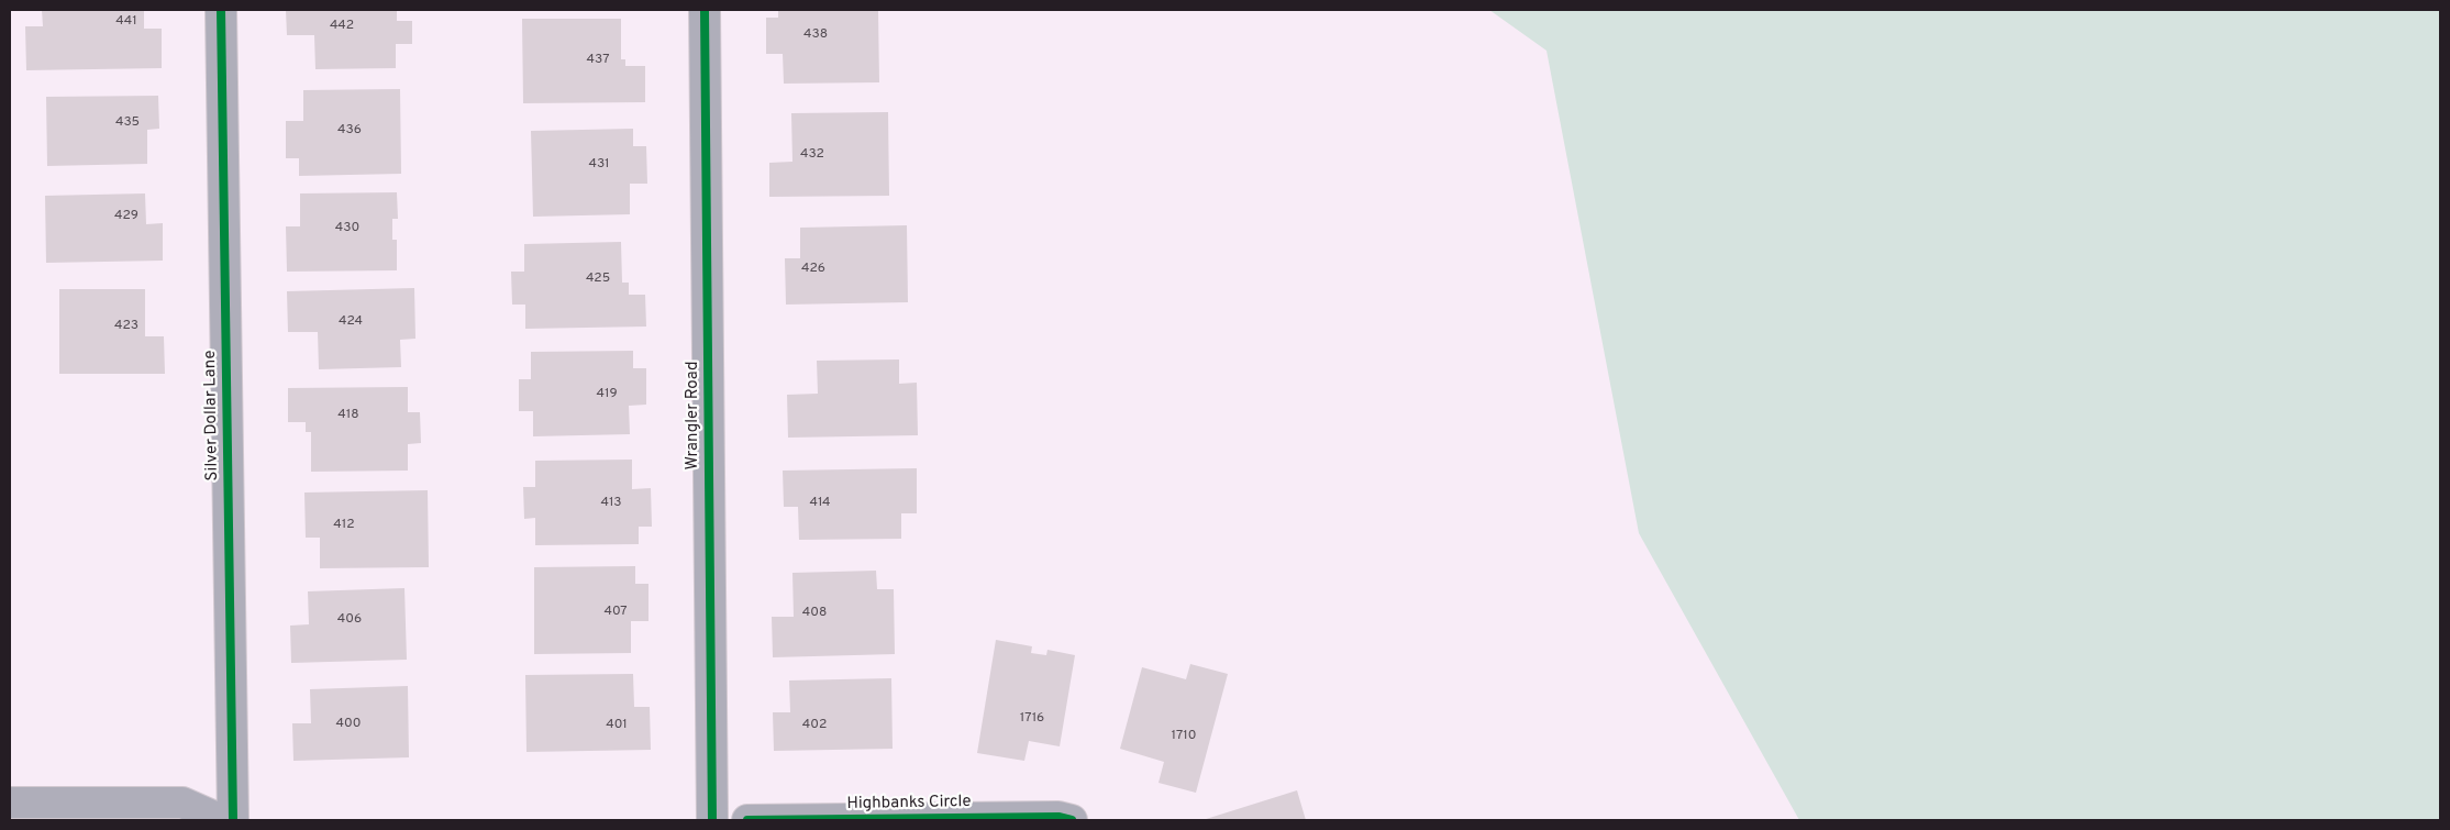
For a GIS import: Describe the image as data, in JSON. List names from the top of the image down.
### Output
{
  "streets": {
    "street": ["Silver Dollar Lane", "Wrangler Road", "Highbanks Circle"]
  },
  "house_numbers": [
    "441",
    "442",
    "438",
    "437",
    "435",
    "436",
    "432",
    "431",
    "429",
    "430",
    "426",
    "425",
    "424",
    "423",
    "419",
    "418",
    "413",
    "414",
    "412",
    "407",
    "408",
    "406",
    "1716",
    "400",
    "401",
    "402",
    "1710"
  ]
}
